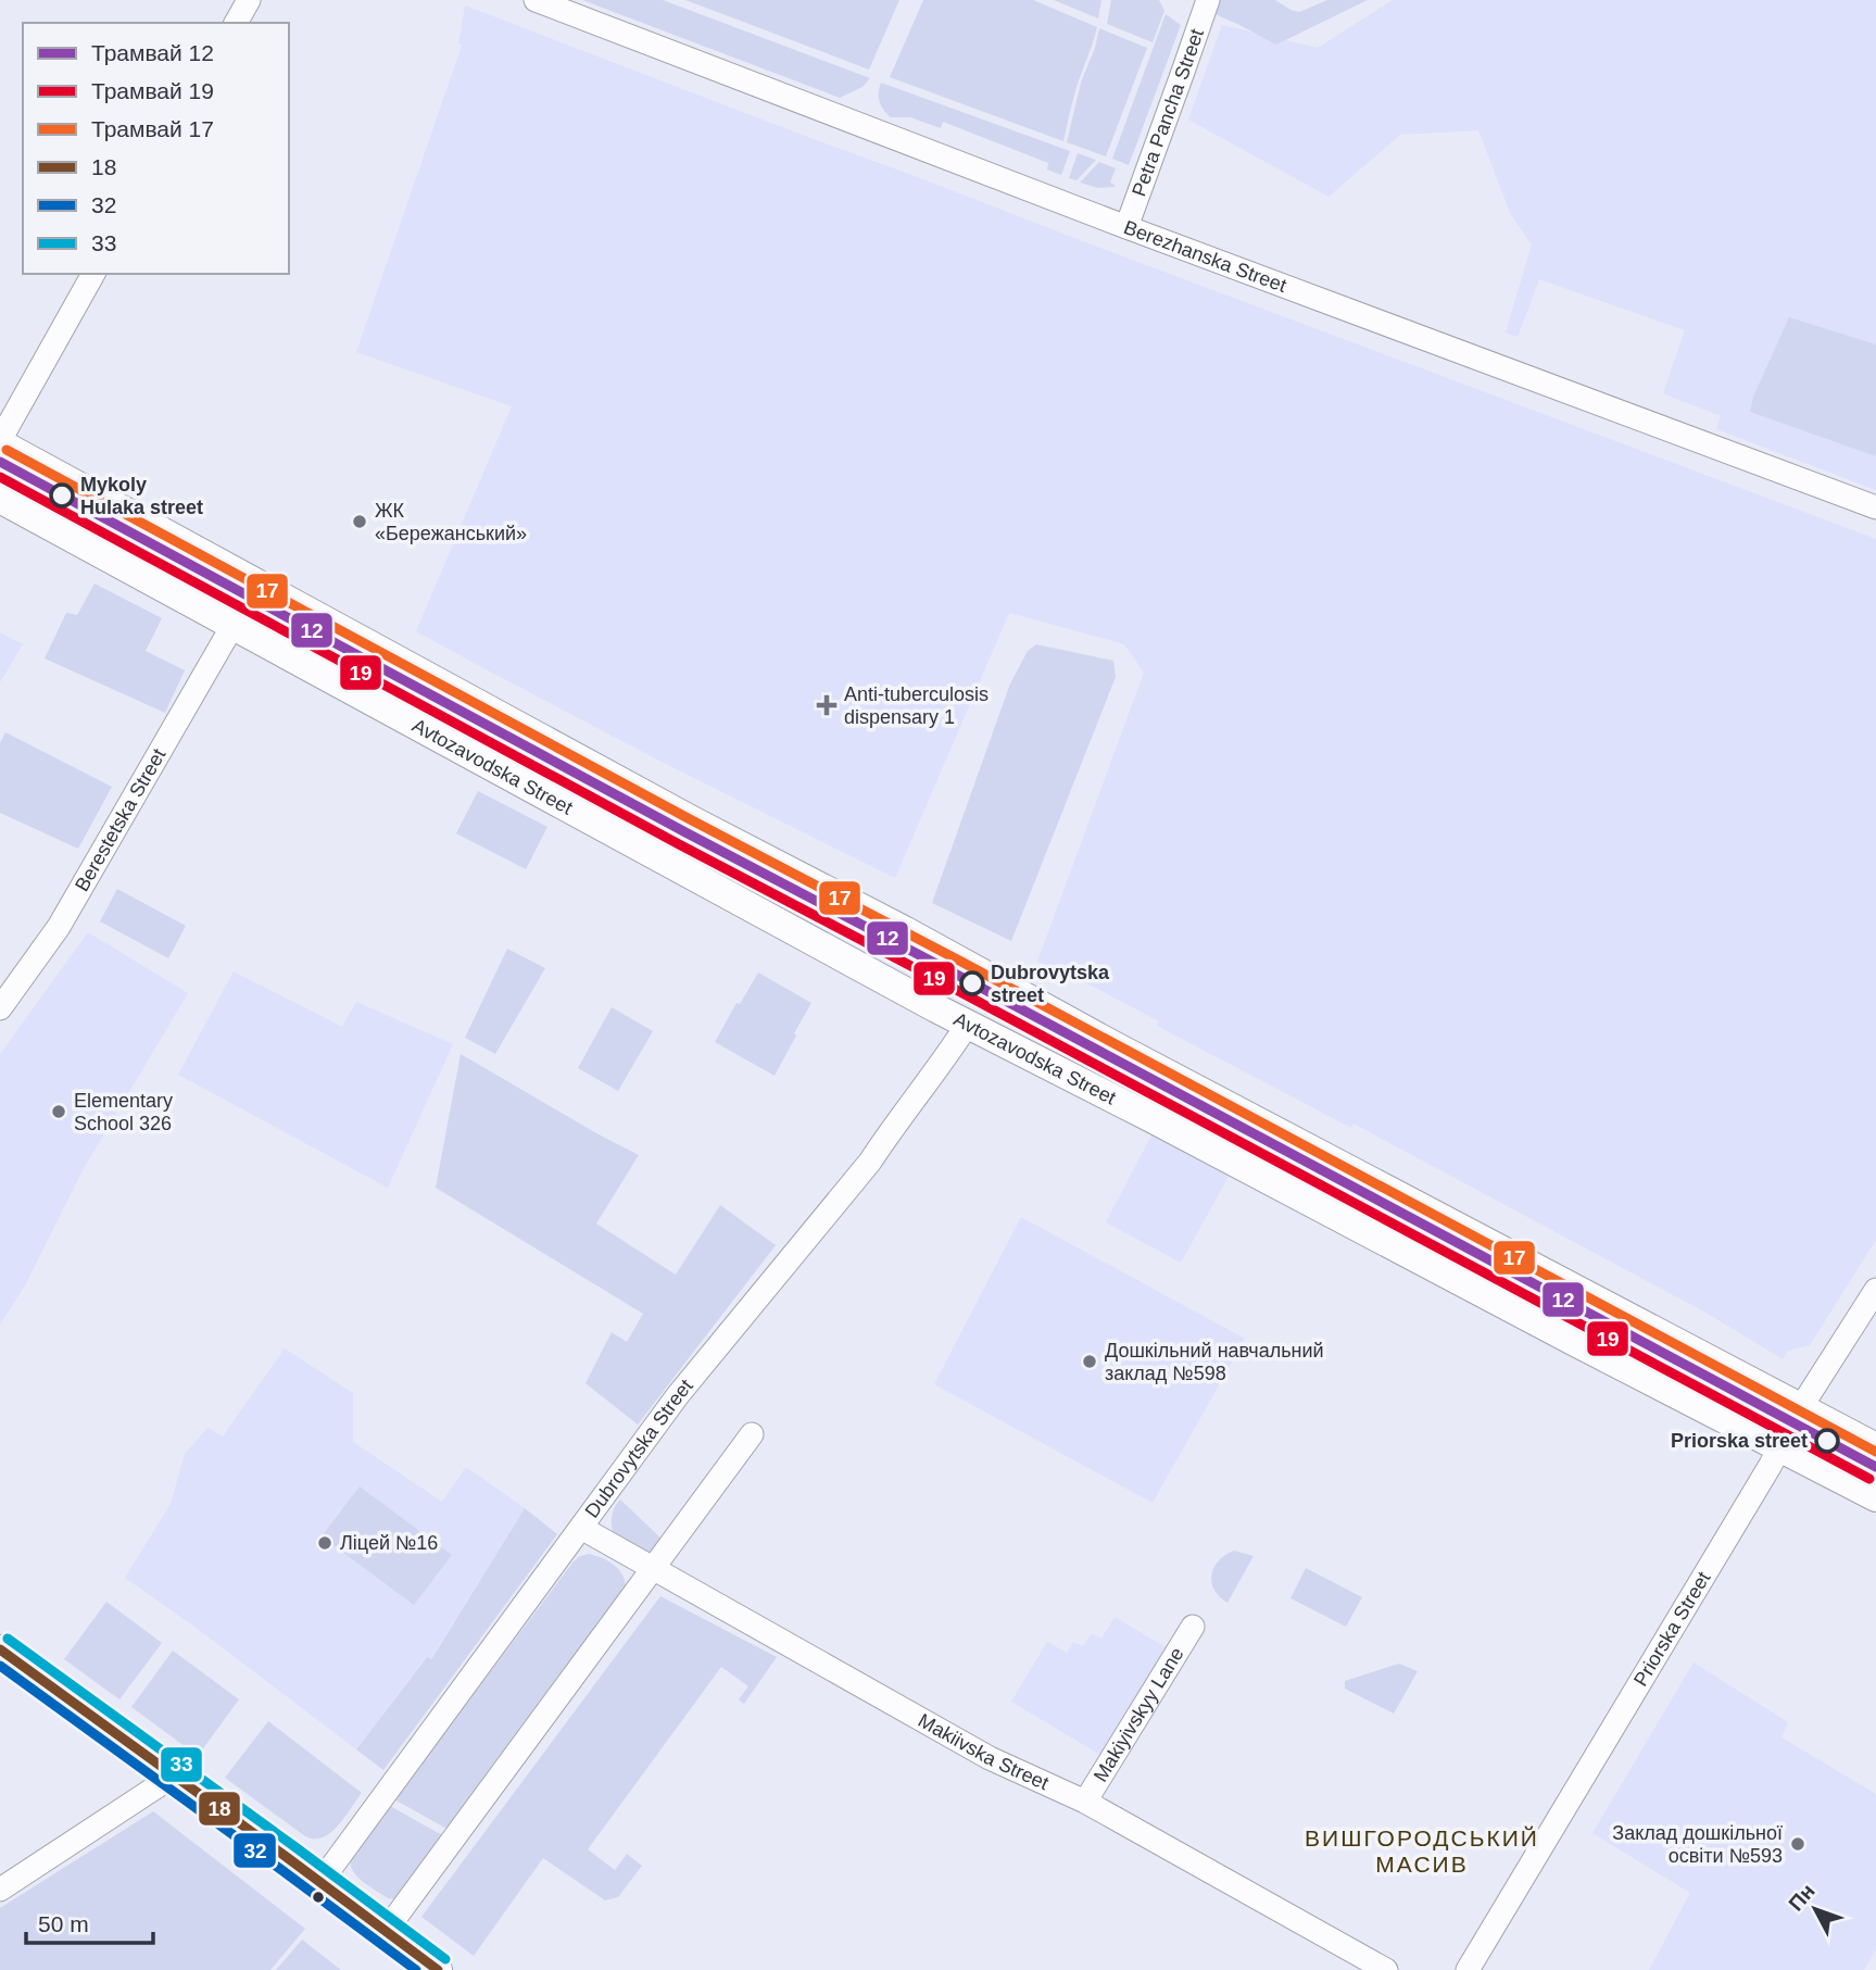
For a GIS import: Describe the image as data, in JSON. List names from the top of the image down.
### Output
{
  "streets": {
    "main road": ["Avtozavodska Street"],
    "street": [
      "Petra Pancha Street",
      "Berezhanska Street",
      "Berestetska Street",
      "Dubrovytska Street",
      "Priorska Street",
      "Makiyivskyy Lane",
      "Makiivska Street"
    ]
  },
  "crossings": [
    ["Petra Pancha Street", "Berezhanska Street"],
    ["Avtozavodska Street", "Berestetska Street"],
    ["Avtozavodska Street", "Dubrovytska Street"],
    ["Avtozavodska Street", "Priorska Street"],
    ["Dubrovytska Street", "Makiivska Street"],
    ["Makiyivskyy Lane", "Makiivska Street"]
  ],
  "districts": ["ВИШГОРОДСЬКИЙ МАСИВ"],
  "places": {
    "other": [
      "Mykoly Hulaka street",
      "ЖК «Бережанський»",
      "Dubrovytska street",
      "Elementary School 326",
      "Дошкільний навчальний заклад №598",
      "Priorska street",
      "Ліцей №16",
      "Заклад дошкільної освіти №593"
    ],
    "health": ["Anti-tuberculosis dispensary 1"]
  },
  "lines": [
    "tram line 17",
    "tram line 12",
    "tram line 19",
    "transit line 33",
    "transit line 18",
    "transit line 32"
  ],
  "legend": [
    "Трамвай 12",
    "Трамвай 19",
    "Трамвай 17",
    "18",
    "32",
    "33"
  ],
  "scale_bar": "50 m",
  "north": "top left"
}
